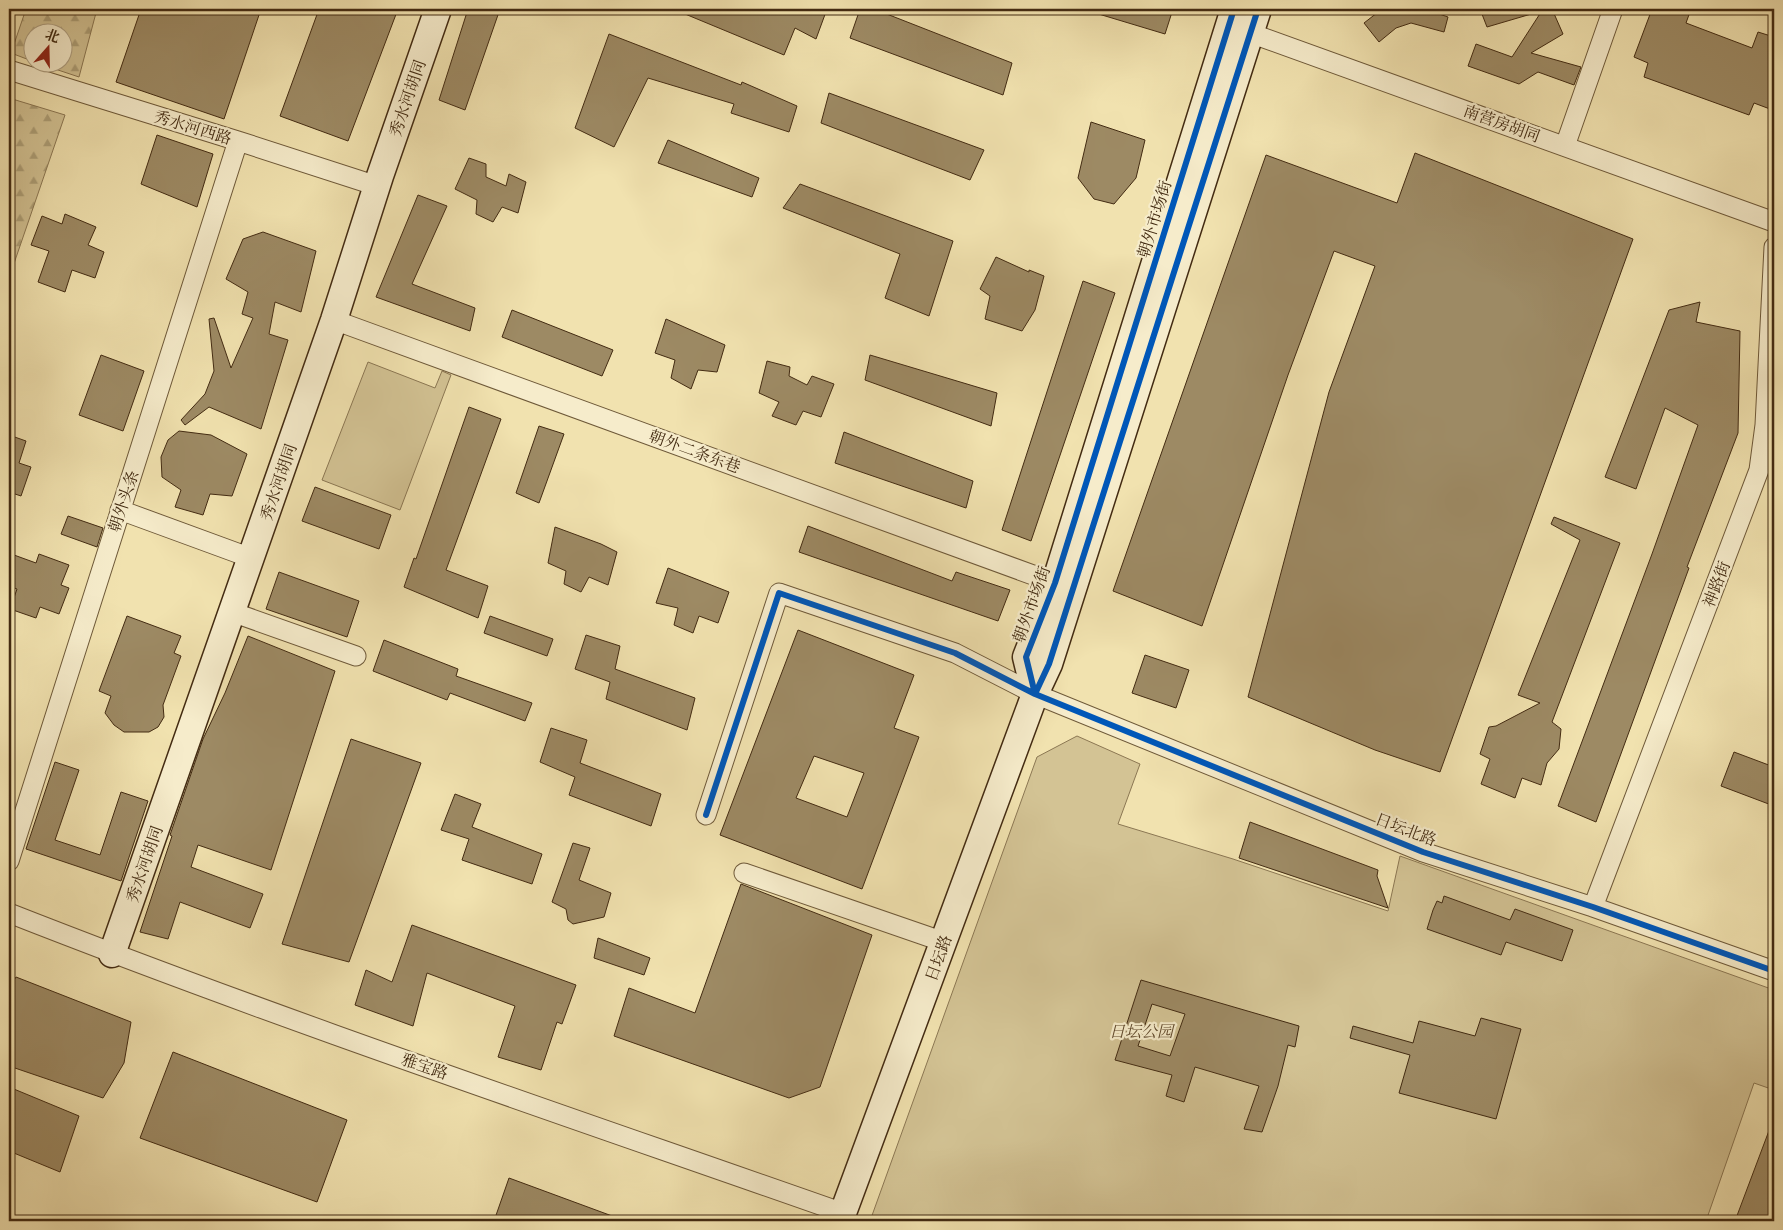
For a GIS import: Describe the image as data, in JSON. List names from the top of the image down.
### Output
{
  "streets": {
    "street": [
      "秀水河胡同",
      "南营房胡同",
      "秀水河西路",
      "朝外市场街",
      "朝外二条东巷",
      "朝外头条",
      "神路街",
      "日坛北路",
      "日坛路",
      "雅宝路"
    ]
  },
  "crossings": [
    ["秀水河胡同", "秀水河西路"],
    ["秀水河胡同", "朝外二条东巷"],
    ["秀水河胡同", "雅宝路"],
    ["南营房胡同", "朝外市场街"],
    ["秀水河西路", "朝外头条"],
    ["朝外市场街", "朝外二条东巷"],
    ["朝外市场街", "日坛北路"],
    ["朝外市场街", "日坛路"],
    ["神路街", "日坛北路"],
    ["日坛北路", "日坛路"],
    ["日坛路", "雅宝路"]
  ],
  "parks": ["日坛公园"],
  "north": "top"
}
